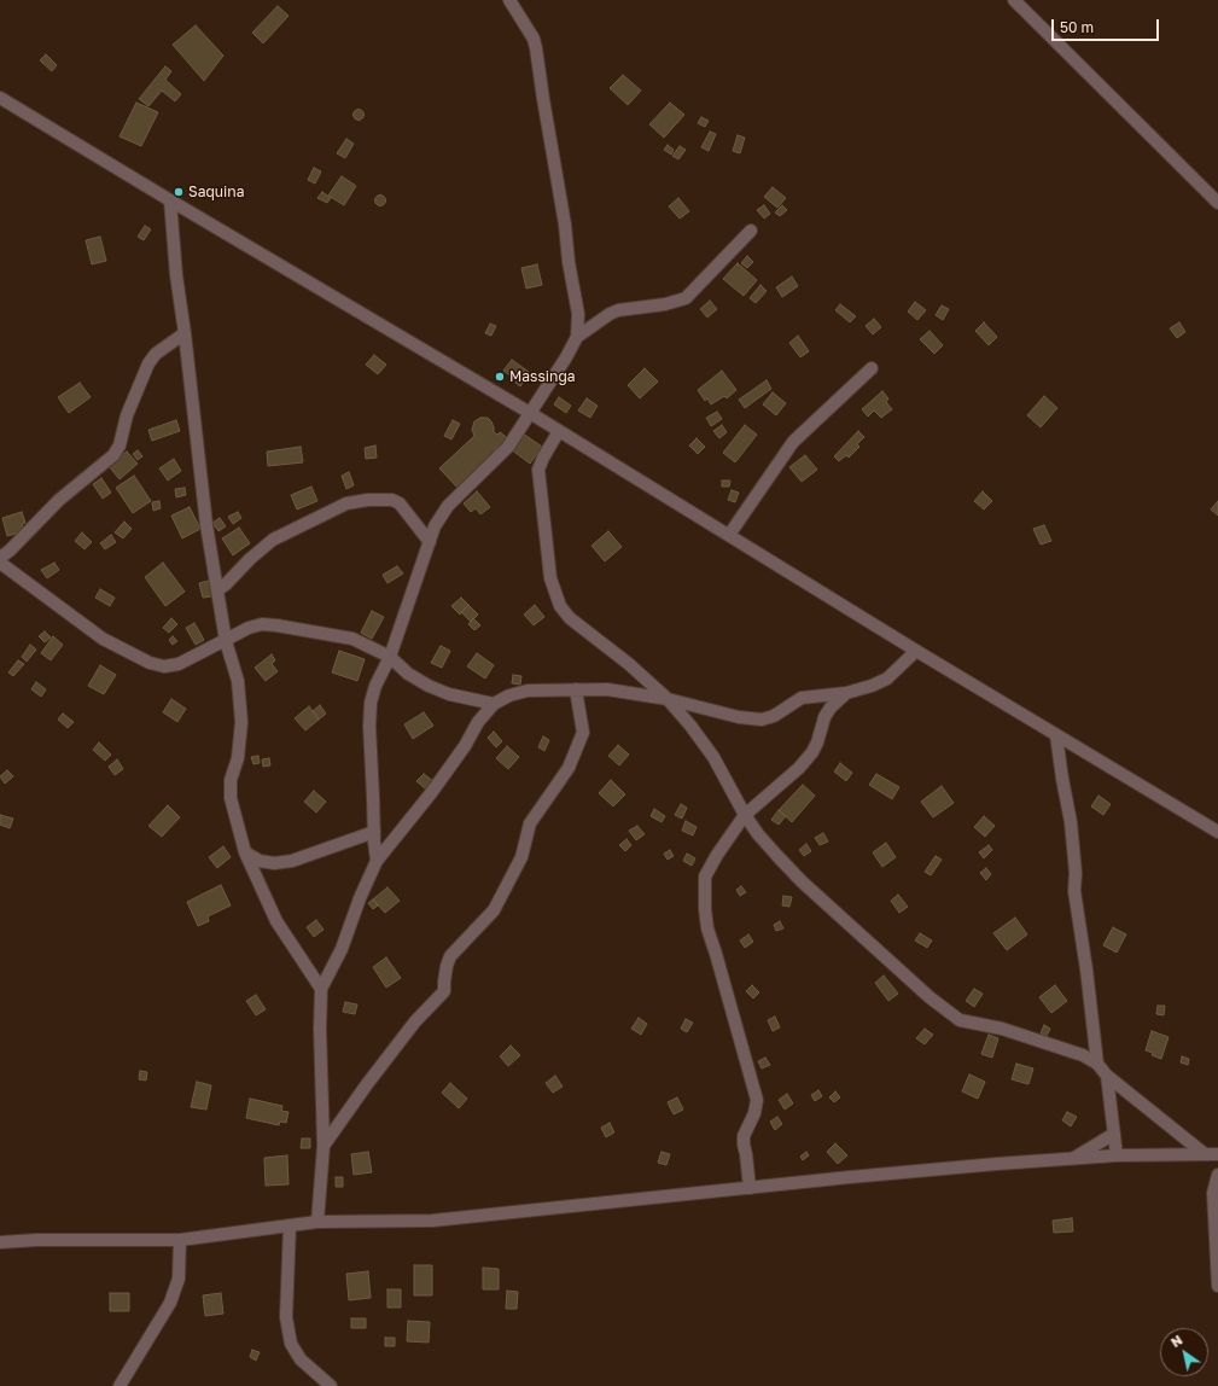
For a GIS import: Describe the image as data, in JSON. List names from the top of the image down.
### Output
{
  "places": ["Saquina", "Massinga"],
  "scale_bar": "50 m",
  "north": "top left"
}
